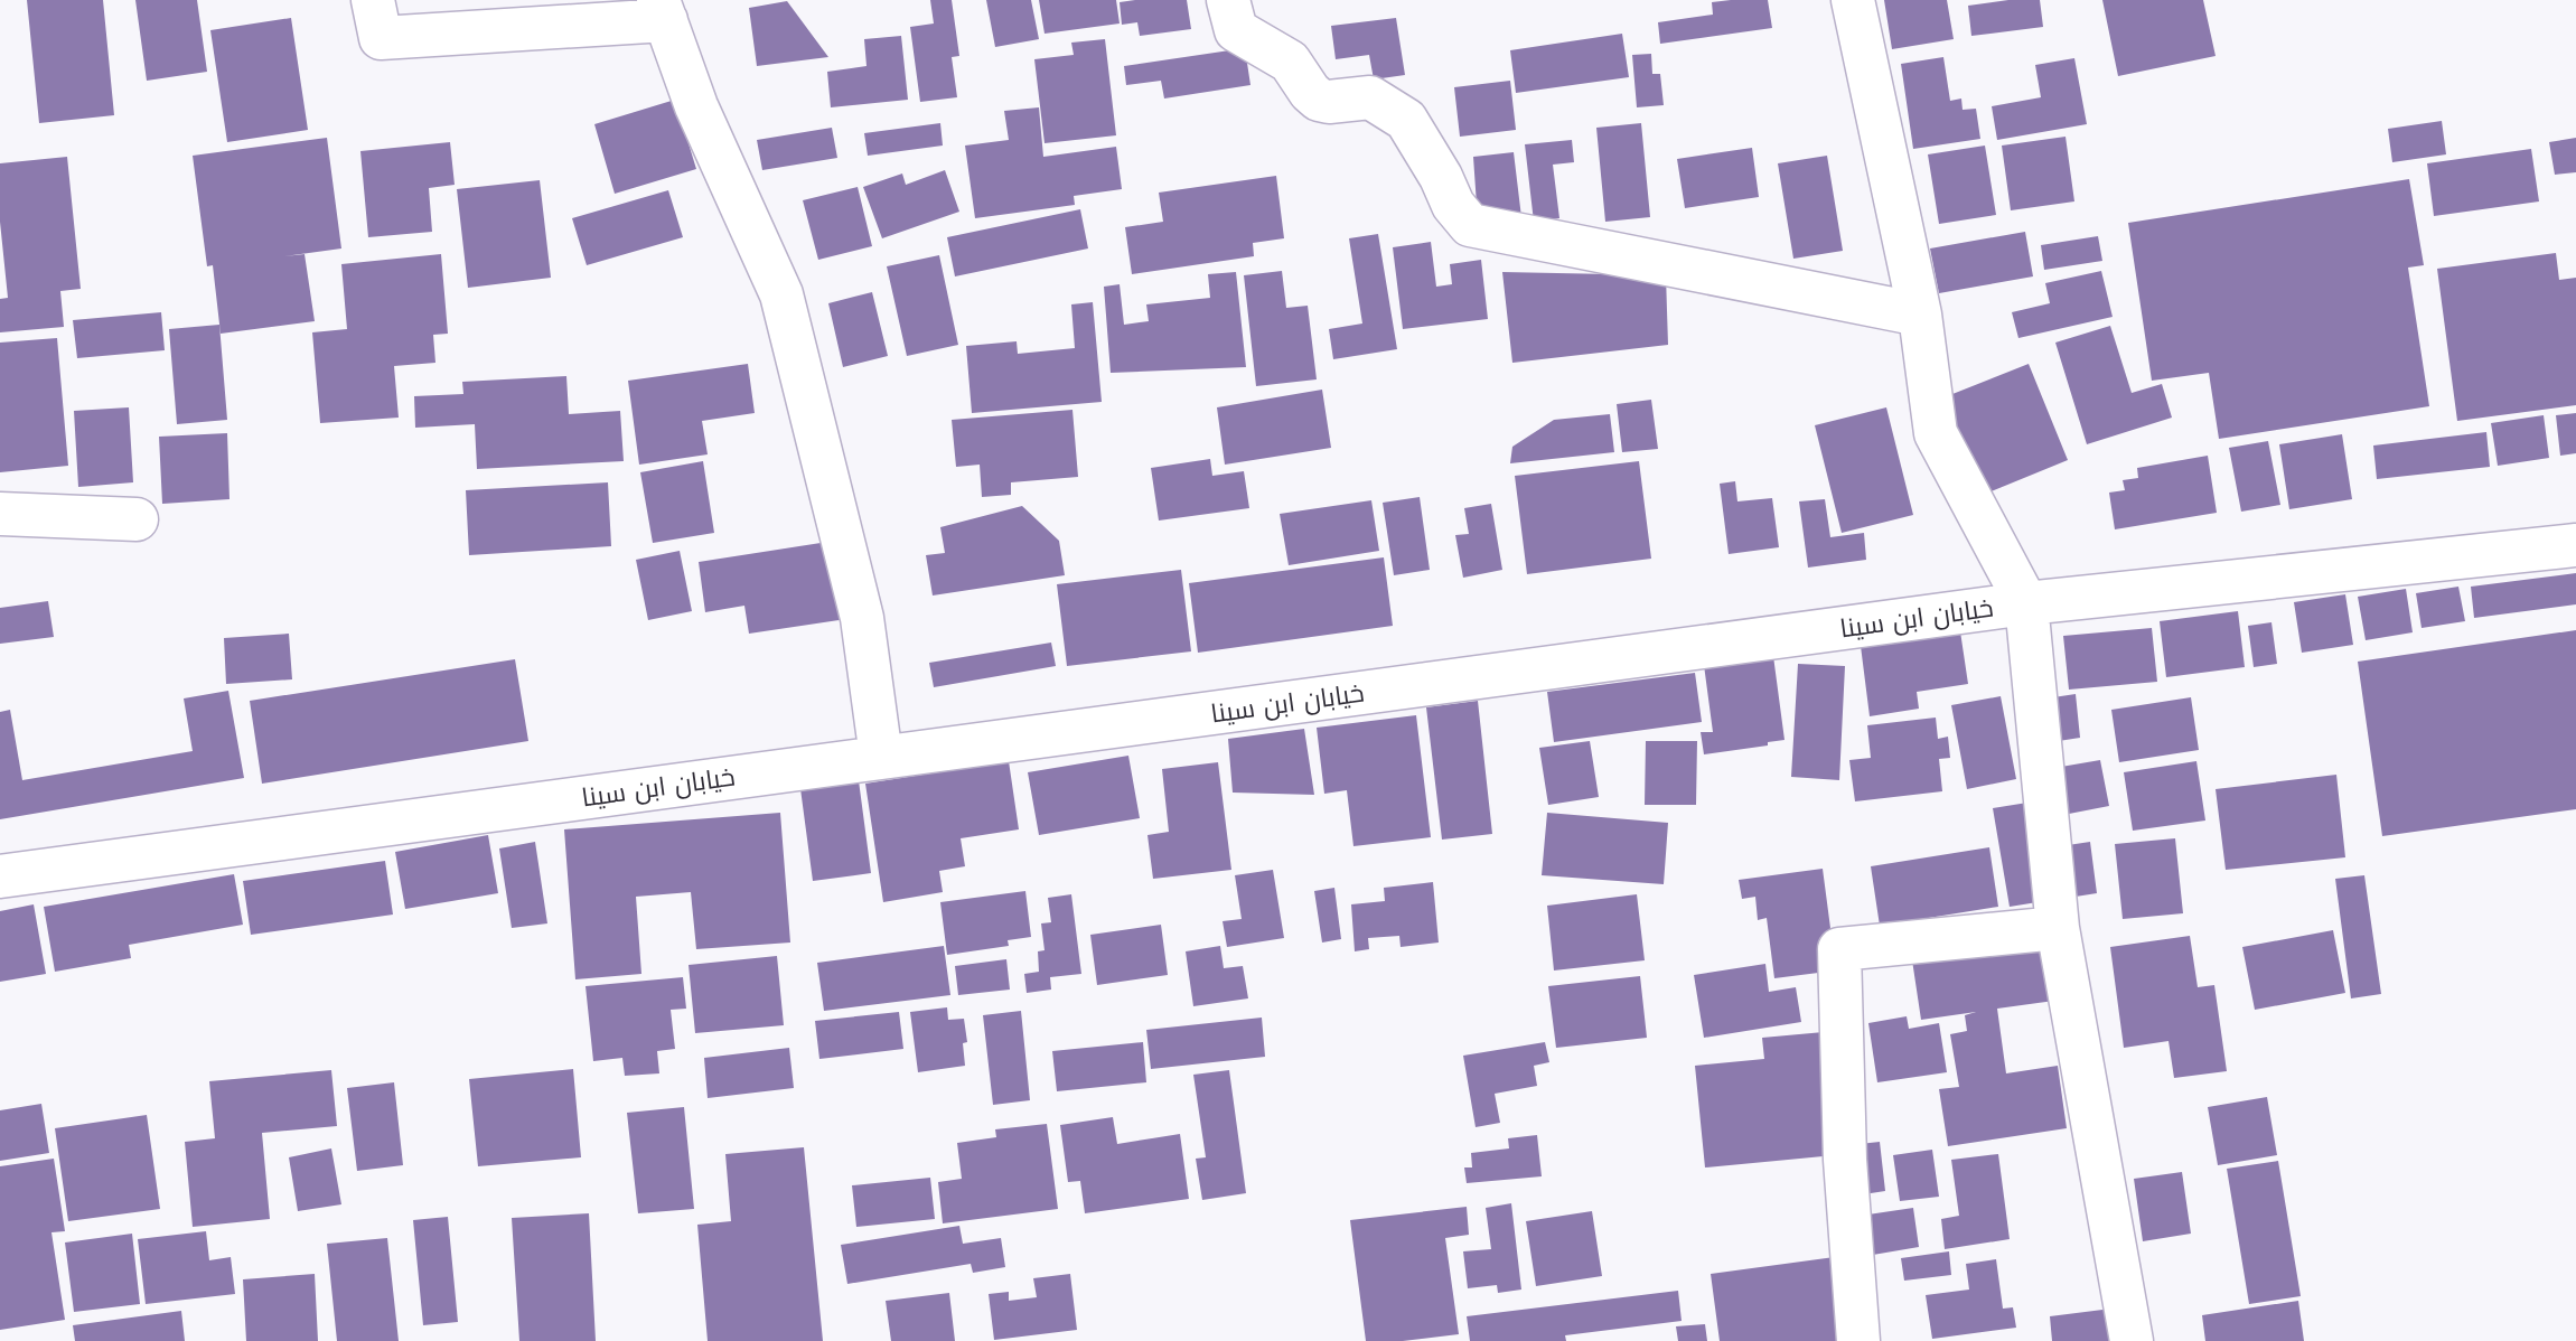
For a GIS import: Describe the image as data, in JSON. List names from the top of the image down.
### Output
{
  "streets": {
    "street": ["خیابان ابن سینا"]
  }
}
